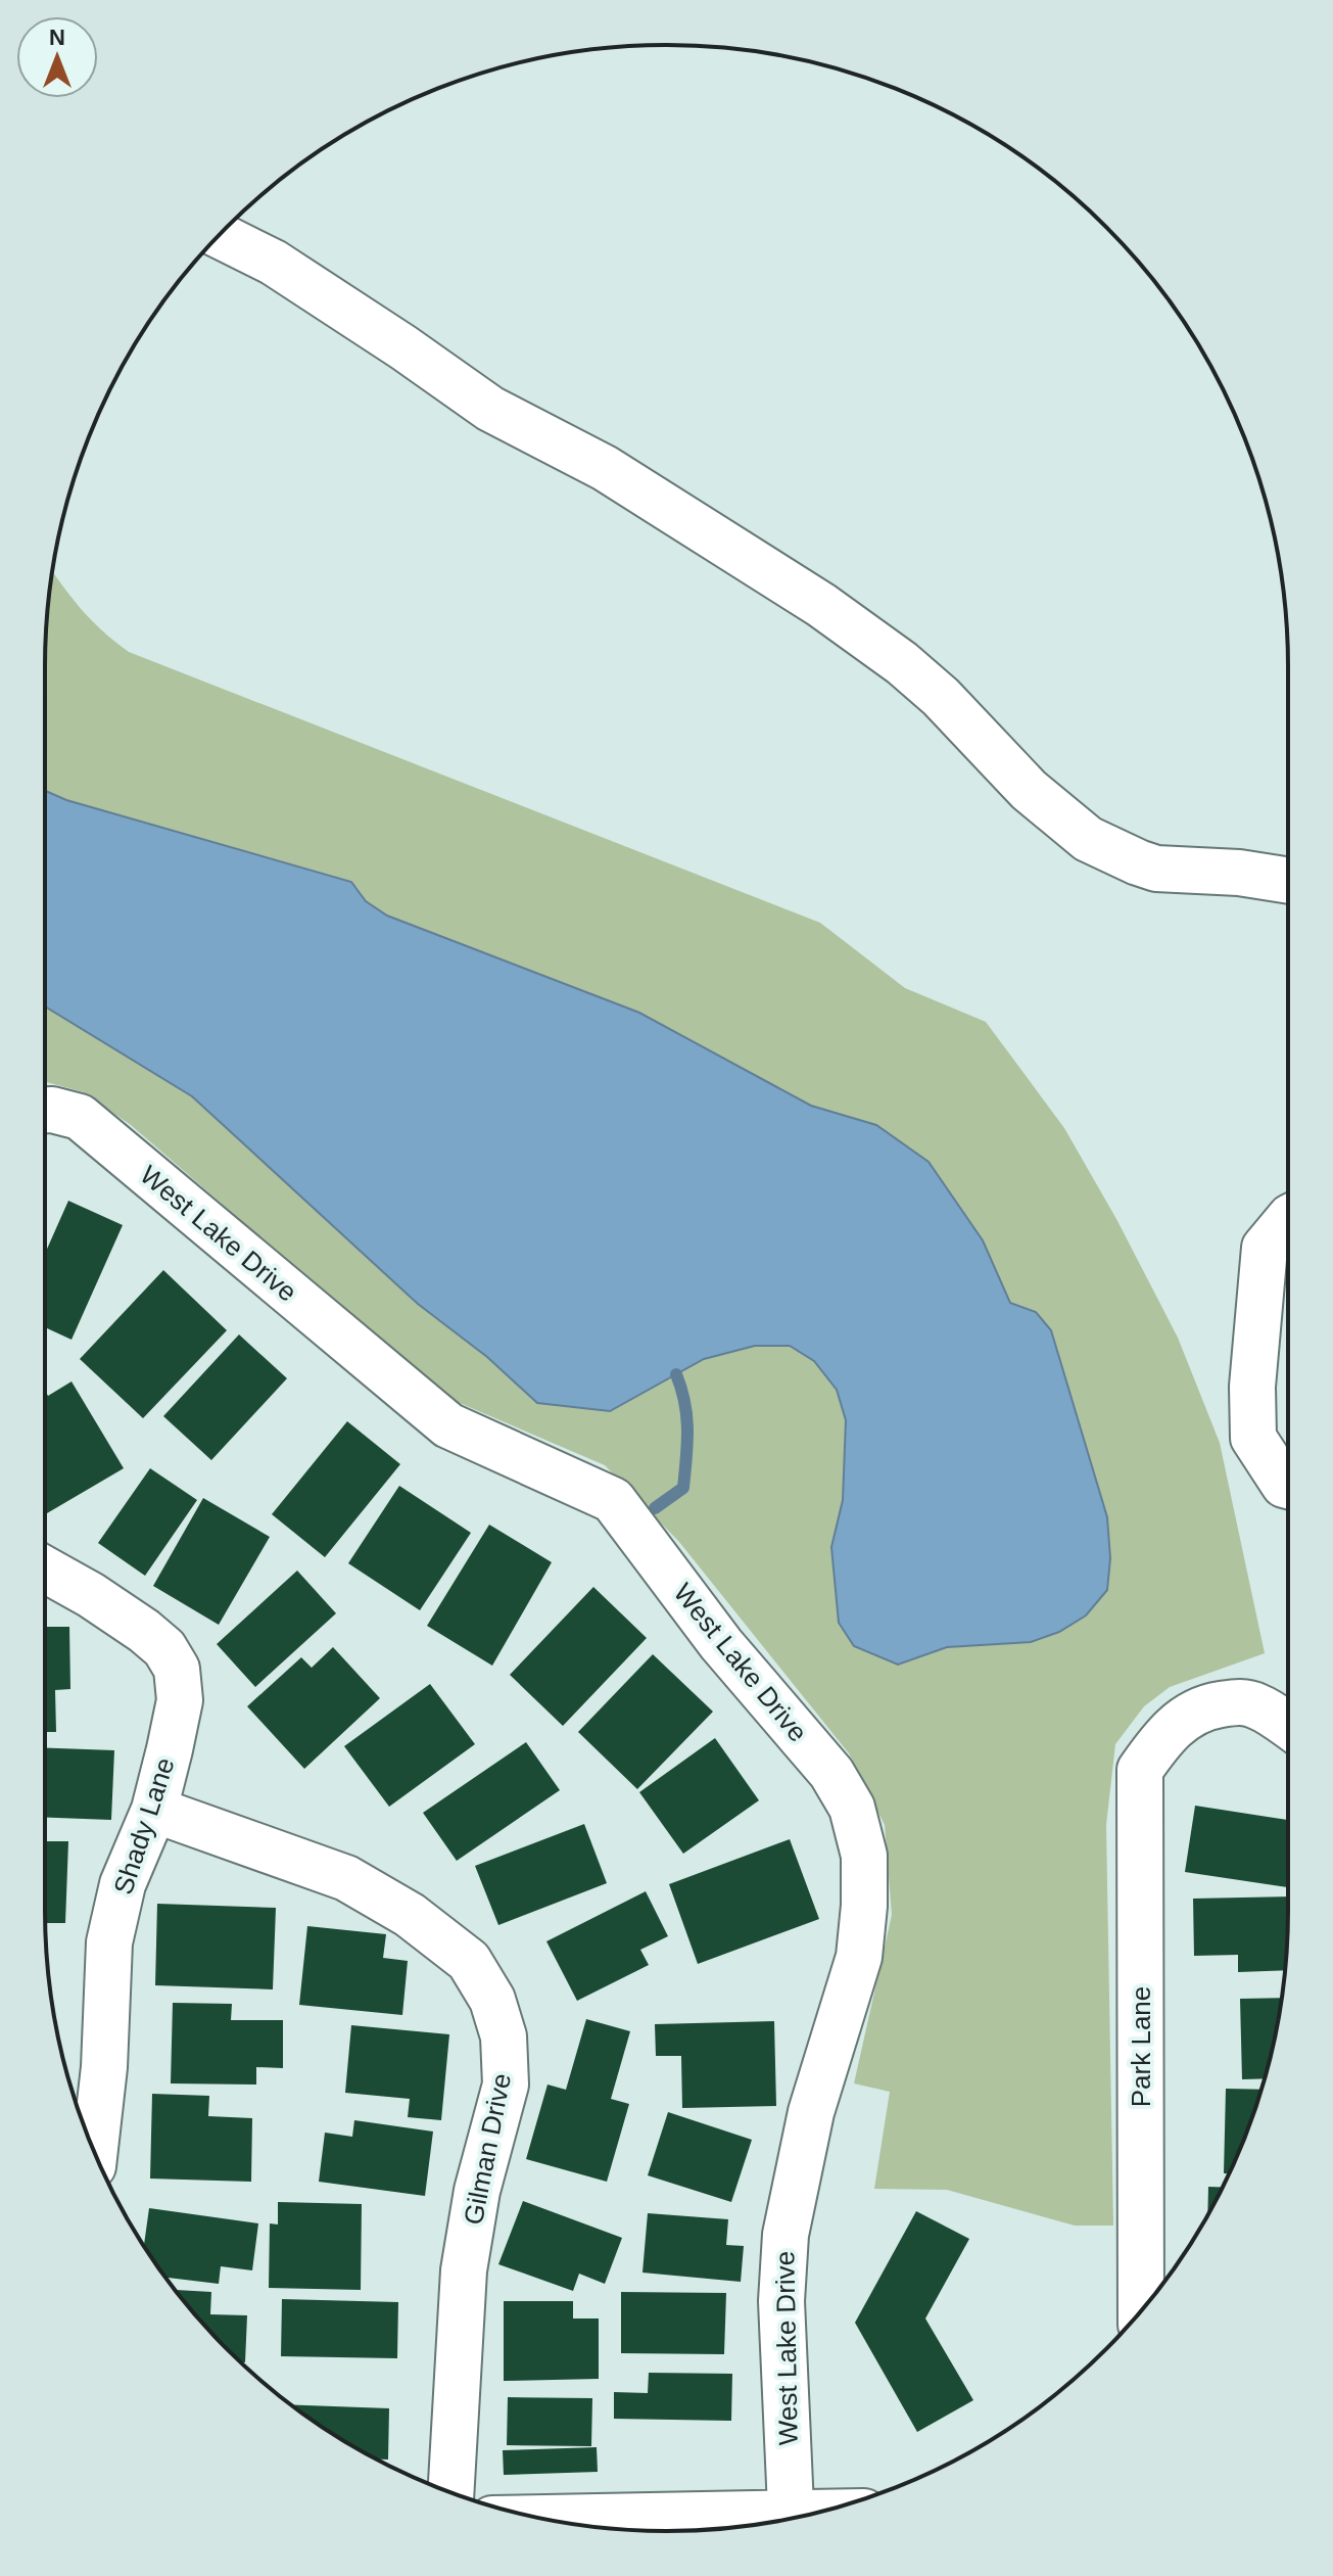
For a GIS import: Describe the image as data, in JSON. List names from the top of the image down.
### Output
{
  "streets": {
    "lane": [
      "West Lake Drive",
      "Shady Lane",
      "Park Lane",
      "Gilman Drive"
    ]
  },
  "crossings": [
    ["Shady Lane", "Gilman Drive"]
  ],
  "north": "top"
}
